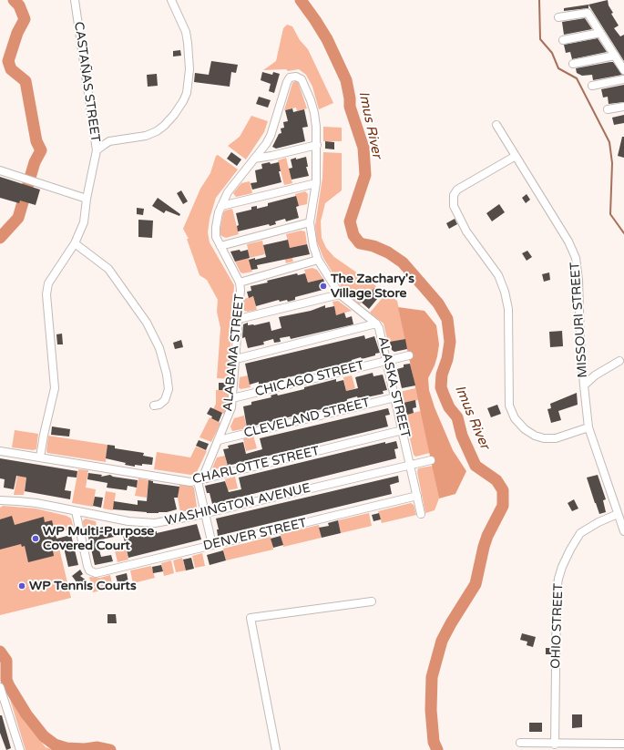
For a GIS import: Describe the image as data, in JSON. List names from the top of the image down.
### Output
{
  "streets": {
    "street": [
      "CASTAÑAS STREET",
      "MISSOURI STREET",
      "ALABAMA STREET",
      "CHICAGO STREET",
      "ALASKA STREET",
      "CLEVELAND STREET",
      "CHARLOTTE STREET",
      "WASHINGTON AVENUE",
      "DENVER STREET",
      "OHIO STREET"
    ]
  },
  "crossings": [
    ["CASTAÑAS STREET", "CHARLOTTE STREET"],
    ["MISSOURI STREET", "OHIO STREET"],
    ["ALABAMA STREET", "CHICAGO STREET"],
    ["ALABAMA STREET", "ALASKA STREET"],
    ["ALABAMA STREET", "CLEVELAND STREET"],
    ["ALABAMA STREET", "CHARLOTTE STREET"],
    ["CHICAGO STREET", "ALASKA STREET"],
    ["ALASKA STREET", "CLEVELAND STREET"],
    ["ALASKA STREET", "CHARLOTTE STREET"],
    ["ALASKA STREET", "WASHINGTON AVENUE"],
    ["ALASKA STREET", "DENVER STREET"],
    ["WASHINGTON AVENUE", "DENVER STREET"]
  ],
  "water": ["Imus River"],
  "places": ["The Zachary's Village Store", "WP Multi-Purpose Covered Court", "WP Tennis Courts"]
}
